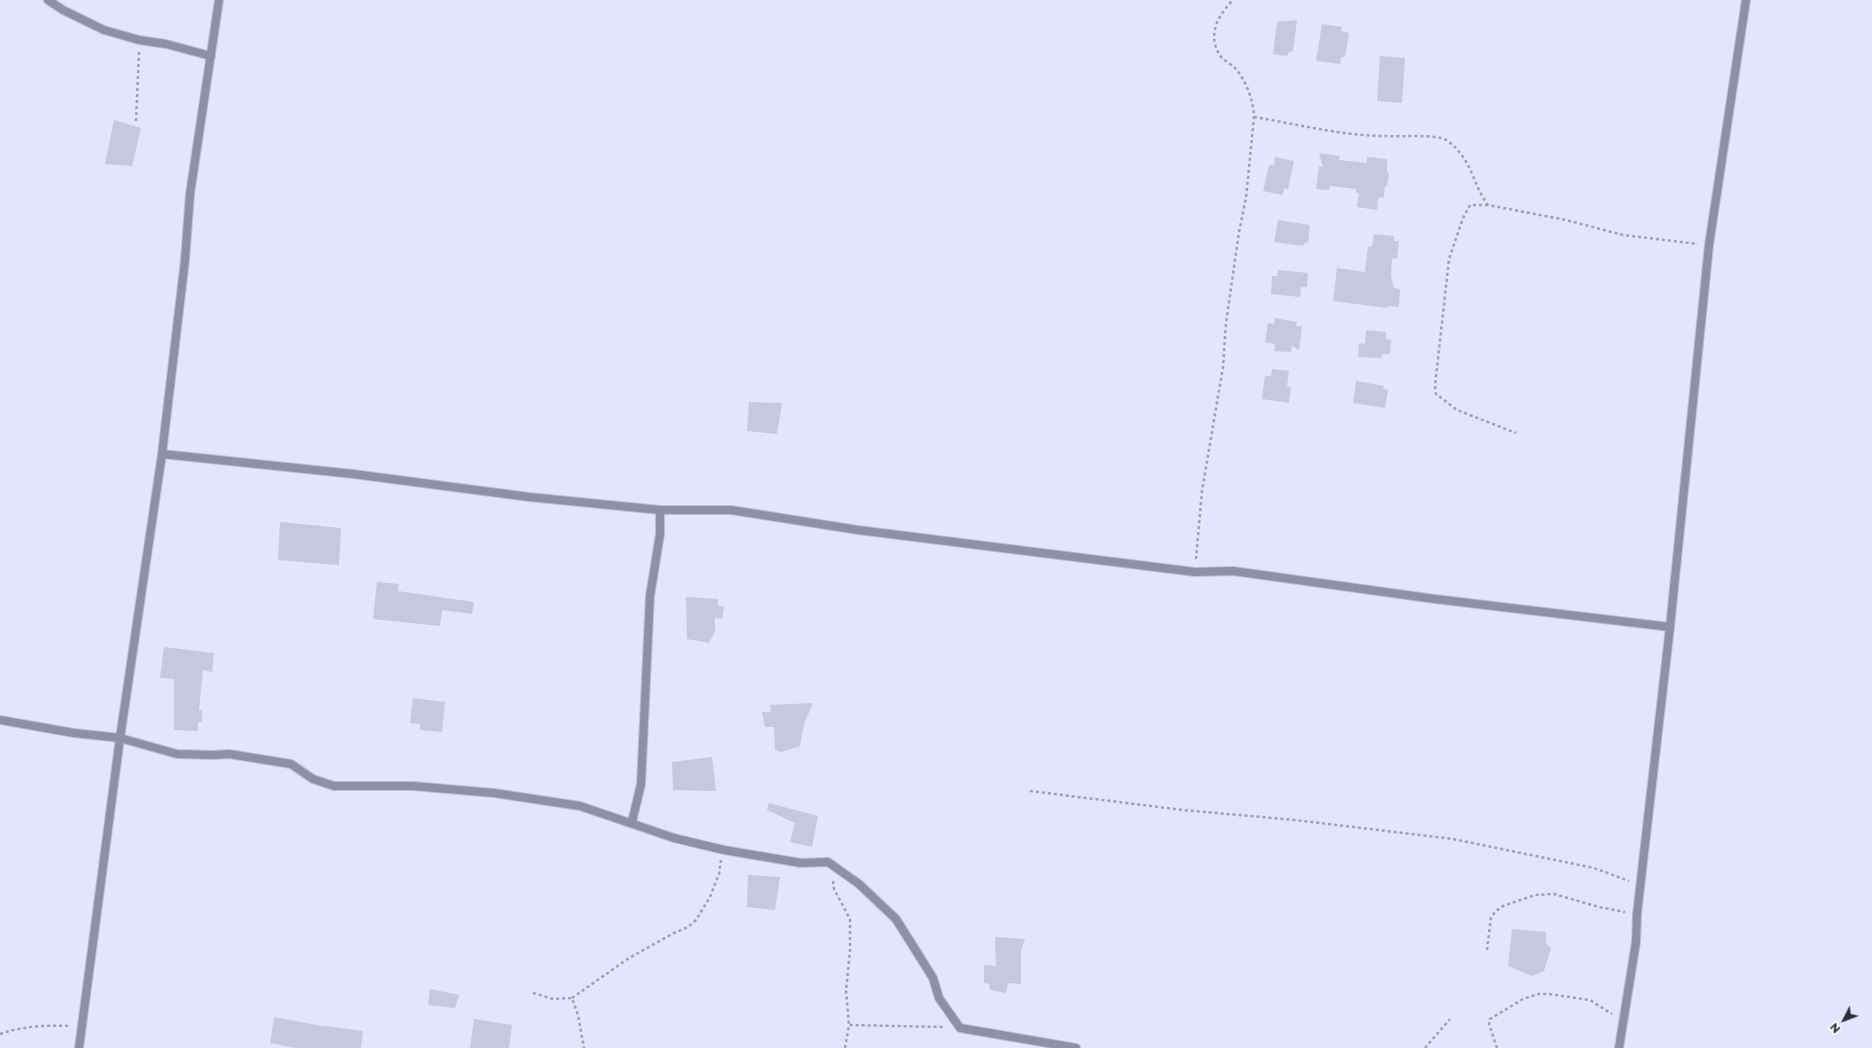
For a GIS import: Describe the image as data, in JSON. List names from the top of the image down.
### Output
{
  "north": "bottom left"
}
